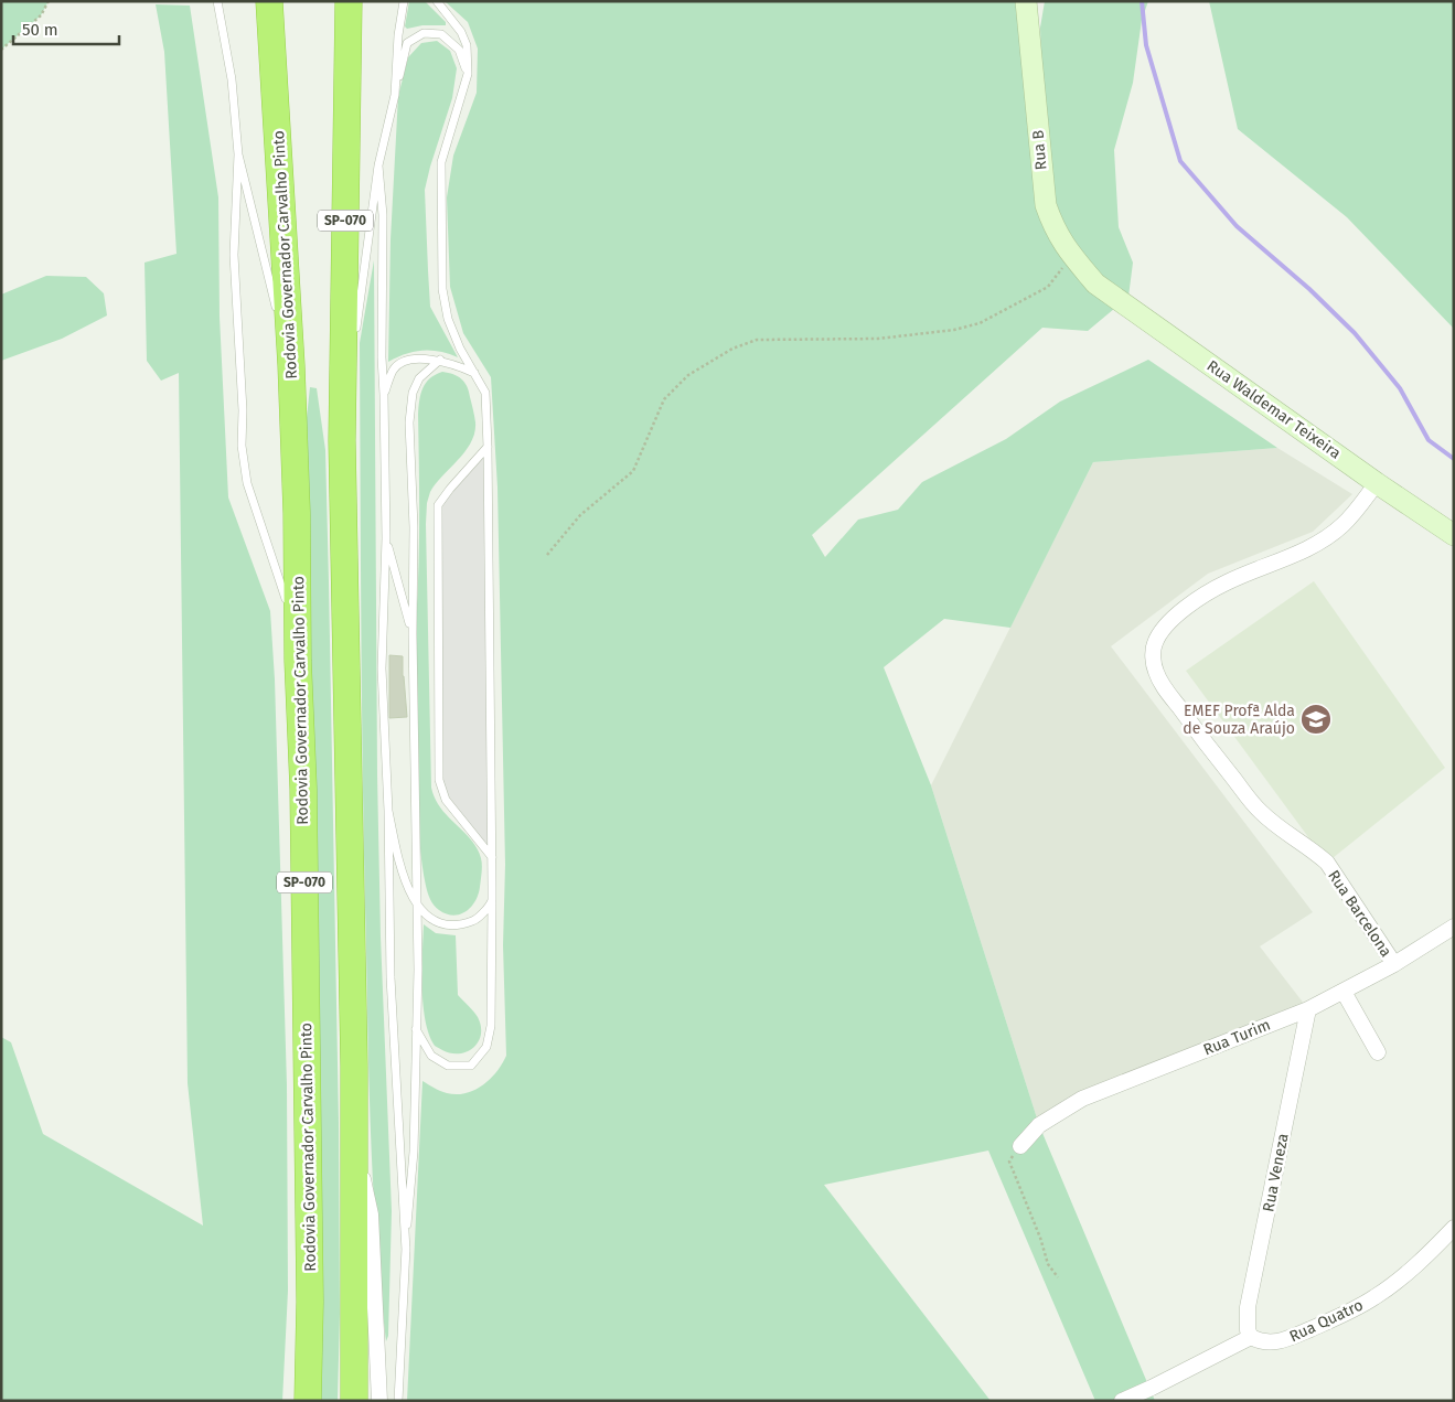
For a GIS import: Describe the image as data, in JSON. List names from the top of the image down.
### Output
{
  "streets": {
    "highway": ["SP-070", "Rodovia Governador Carvalho Pinto"],
    "street": [
      "Rua B",
      "Rua Waldemar Teixeira",
      "Rua Barcelona",
      "Rua Turim",
      "Rua Veneza",
      "Rua Quatro"
    ]
  },
  "crossings": [
    ["Rua B", "Rua Waldemar Teixeira"],
    ["Rua Waldemar Teixeira", "Rua Barcelona"],
    ["Rua Barcelona", "Rua Turim"],
    ["Rua Turim", "Rua Veneza"],
    ["Rua Veneza", "Rua Quatro"]
  ],
  "places": {
    "school or university": ["EMEF Profª Alda de Souza Araújo"]
  },
  "scale_bar": "50 m"
}
